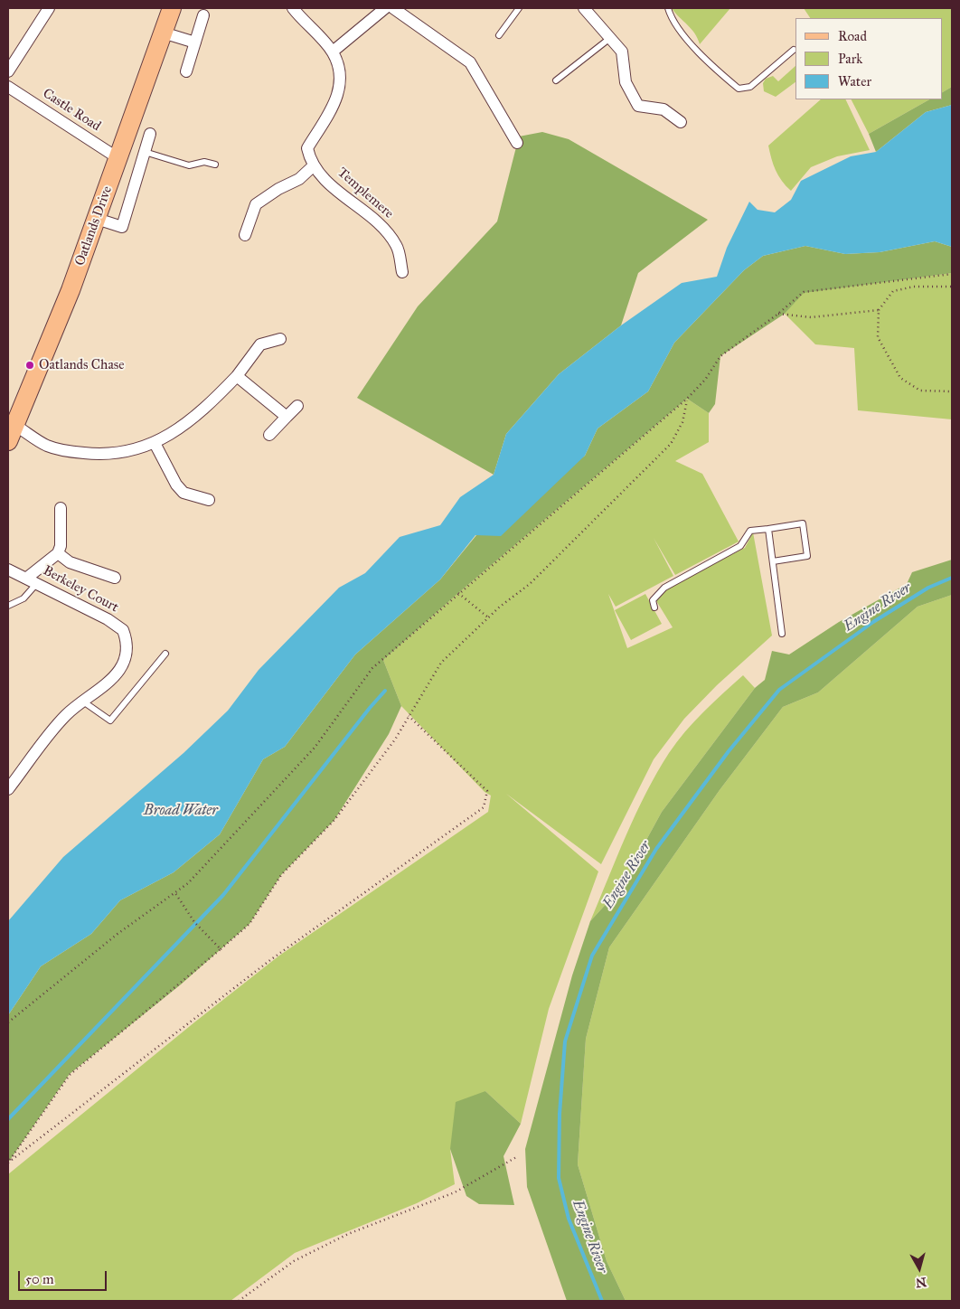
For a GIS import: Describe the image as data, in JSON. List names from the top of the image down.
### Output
{
  "streets": {
    "main road": ["Oatlands Drive"],
    "street": ["Castle Road", "Templemere", "Berkeley Court"]
  },
  "crossings": [
    ["Castle Road", "Oatlands Drive"]
  ],
  "water": ["Engine River", "Broad Water"],
  "places": ["Oatlands Chase"],
  "legend": ["Road", "Park", "Water"],
  "scale_bar": "50 m",
  "north": "bottom"
}
